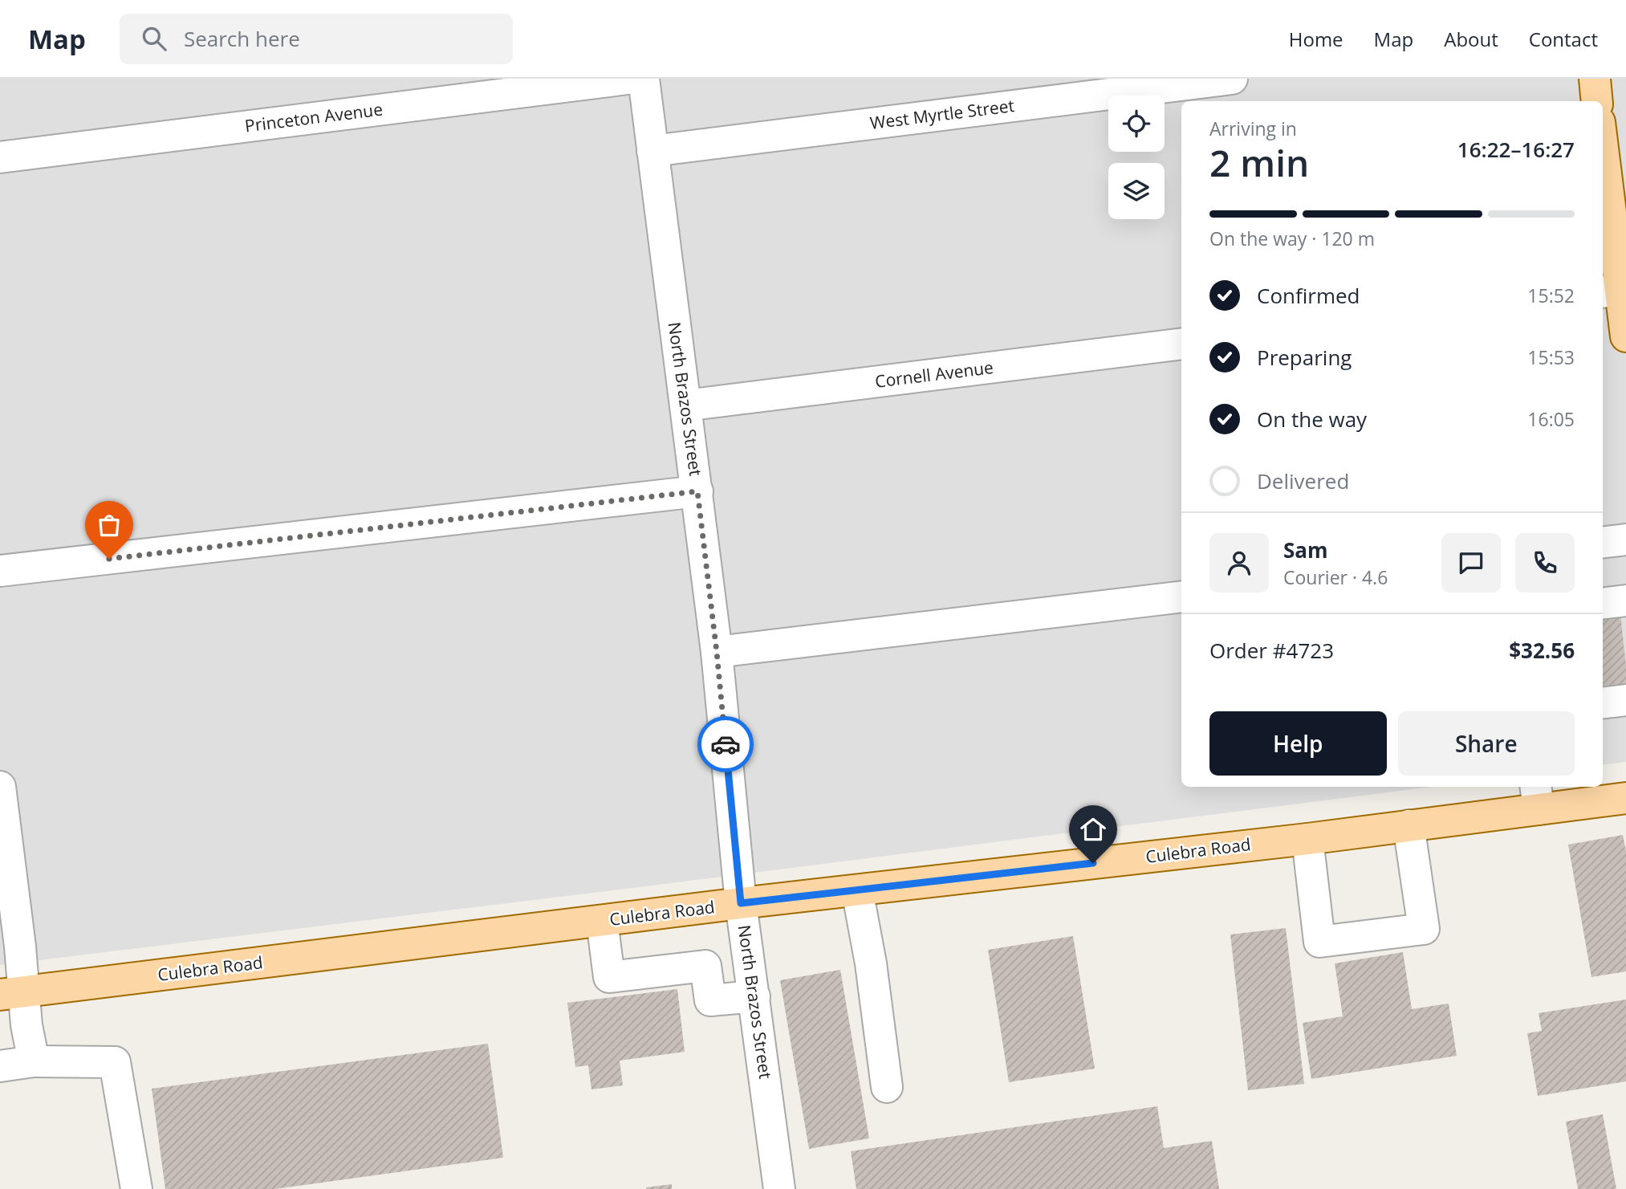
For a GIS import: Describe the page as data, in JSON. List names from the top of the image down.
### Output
{
  "streets": {
    "main road": ["Culebra Road"],
    "street": [
      "West Myrtle Street",
      "Princeton Avenue",
      "Cornell Avenue",
      "North Brazos Street"
    ]
  },
  "crossings": [
    ["West Myrtle Street", "North Brazos Street"],
    ["Cornell Avenue", "North Brazos Street"],
    ["North Brazos Street", "Culebra Road"]
  ],
  "page": {
    "header": "Map",
    "search": "Search here",
    "nav": [
      "Home",
      "Map",
      "About",
      "Contact"
    ],
    "heading": ["2 min", "Arriving in", "16:22–16:27"],
    "panel": [
      "Sam",
      "Courier · 4.6",
      "Order #4723",
      "$32.56"
    ],
    "bar": "On the way · 120 m",
    "list": [
      ["Confirmed", "15:52"],
      ["Preparing", "15:53"],
      ["On the way", "16:05"],
      "Delivered"
    ],
    "buttons": ["Help", "Share"]
  }
}
